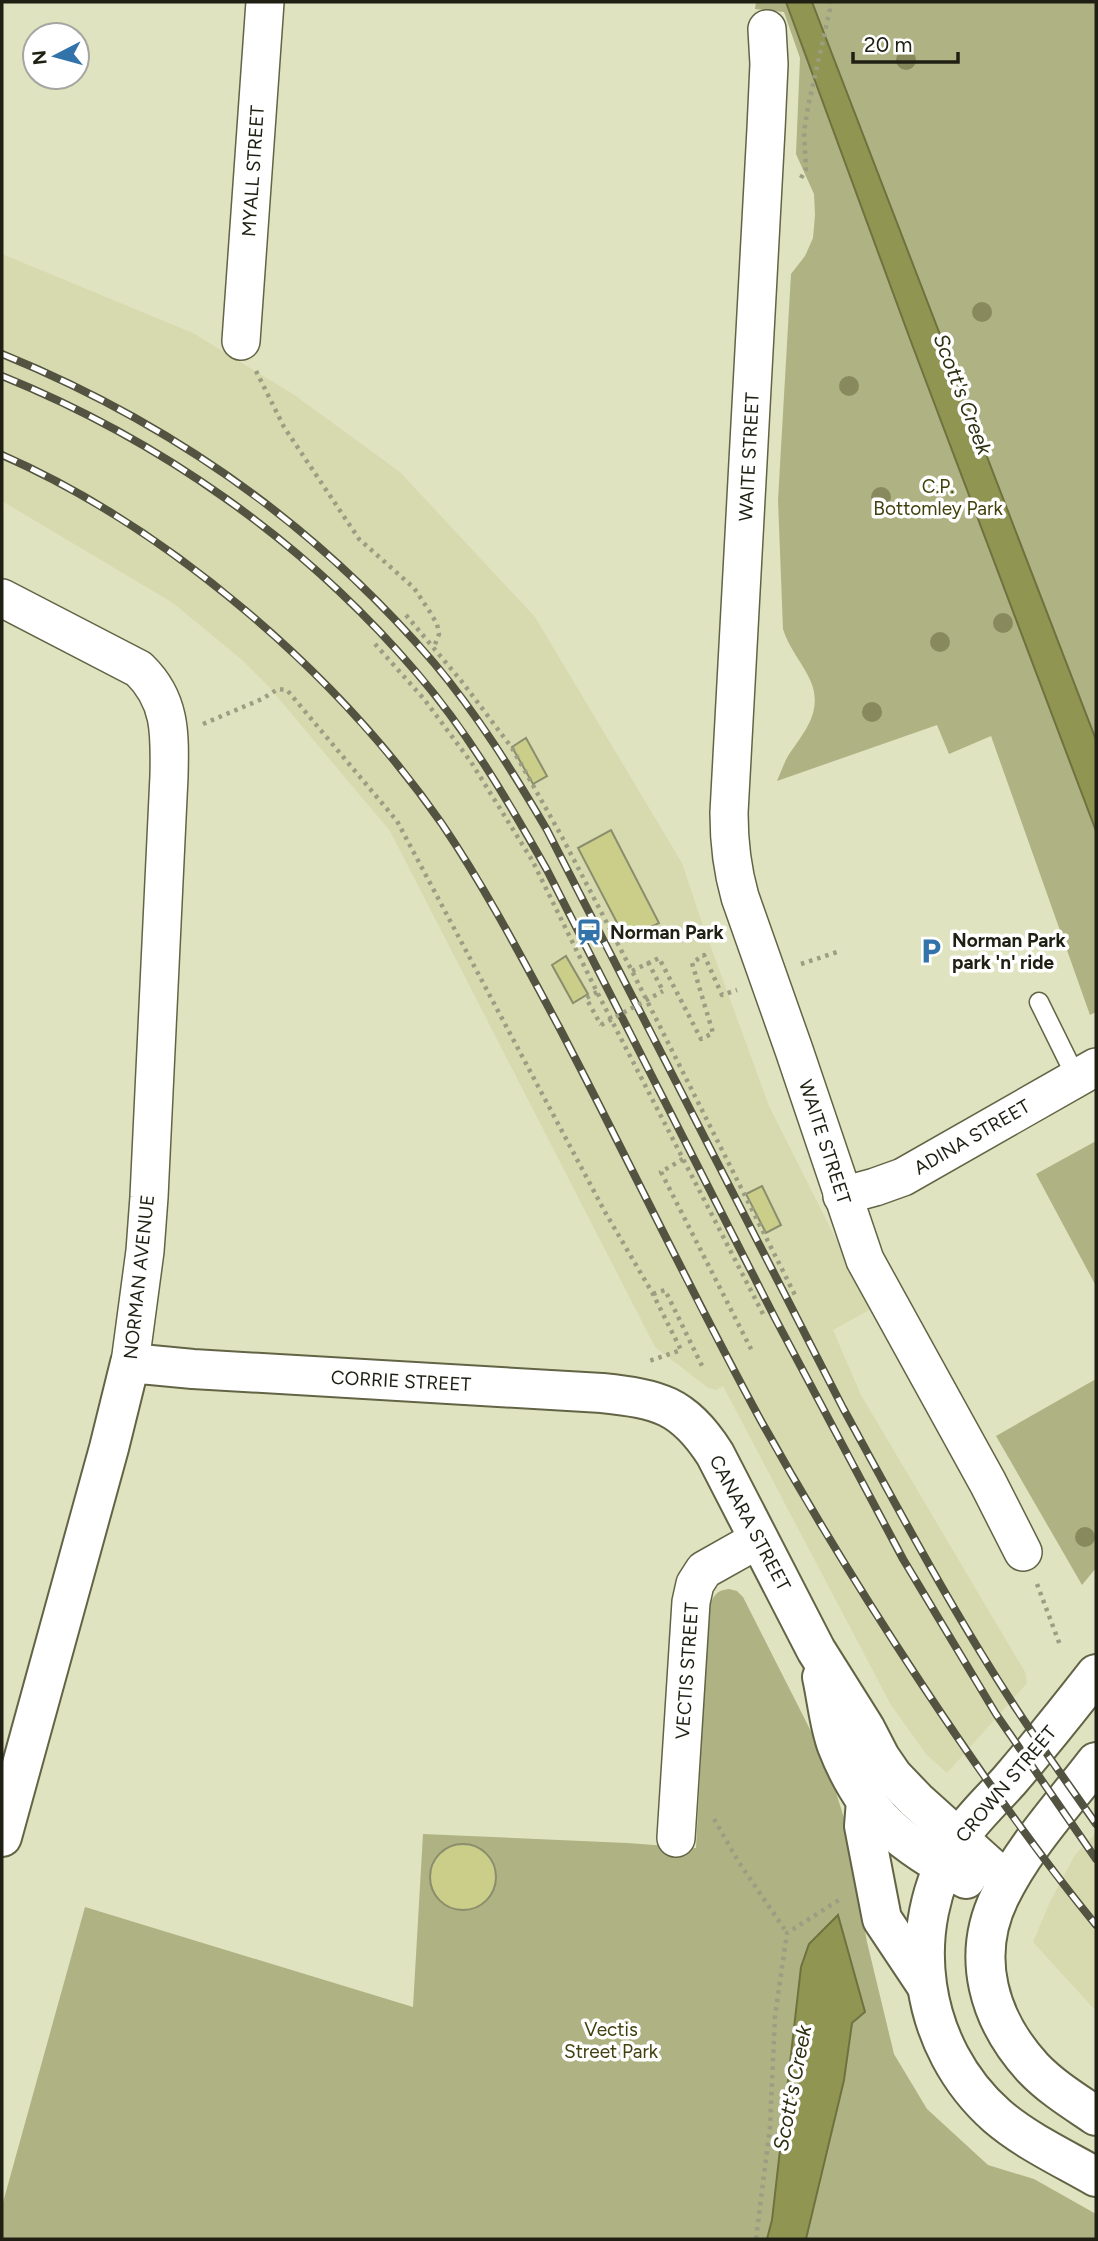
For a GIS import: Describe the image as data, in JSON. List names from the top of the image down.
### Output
{
  "streets": {
    "street": [
      "MYALL STREET",
      "WAITE STREET",
      "ADINA STREET",
      "NORMAN AVENUE",
      "CORRIE STREET",
      "CANARA STREET",
      "VECTIS STREET",
      "CROWN STREET"
    ]
  },
  "crossings": [
    ["WAITE STREET", "ADINA STREET"],
    ["NORMAN AVENUE", "CORRIE STREET"],
    ["CORRIE STREET", "CANARA STREET"],
    ["CANARA STREET", "VECTIS STREET"],
    ["CANARA STREET", "CROWN STREET"]
  ],
  "water": ["Scott's Creek"],
  "parks": ["C.P. Bottomley Park", "Vectis Street Park"],
  "places": {
    "station": ["Norman Park"],
    "parking": ["Norman Park park 'n' ride"]
  },
  "scale_bar": "20 m",
  "north": "left"
}
